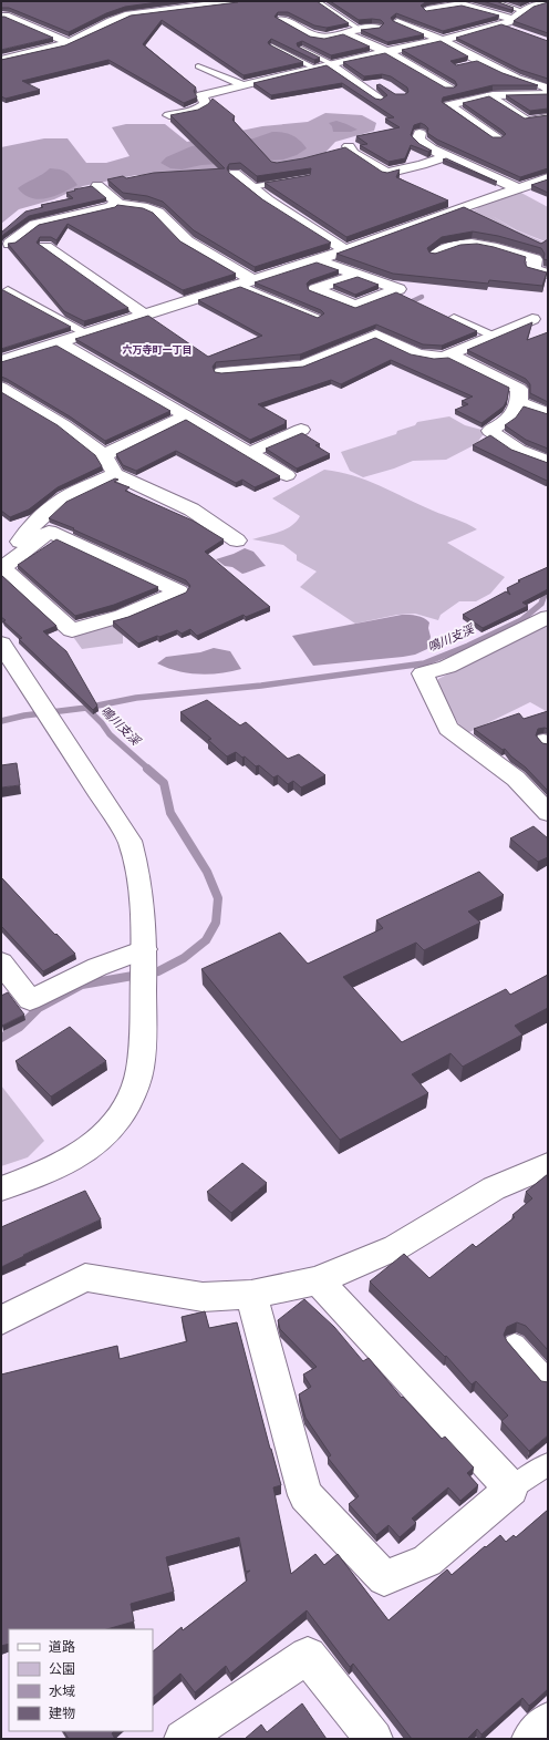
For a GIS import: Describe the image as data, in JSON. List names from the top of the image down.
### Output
{
  "districts": ["六万寺町一丁目"],
  "water": ["鳴川支渓"],
  "legend": [
    "道路",
    "公園",
    "水域",
    "建物"
  ]
}
